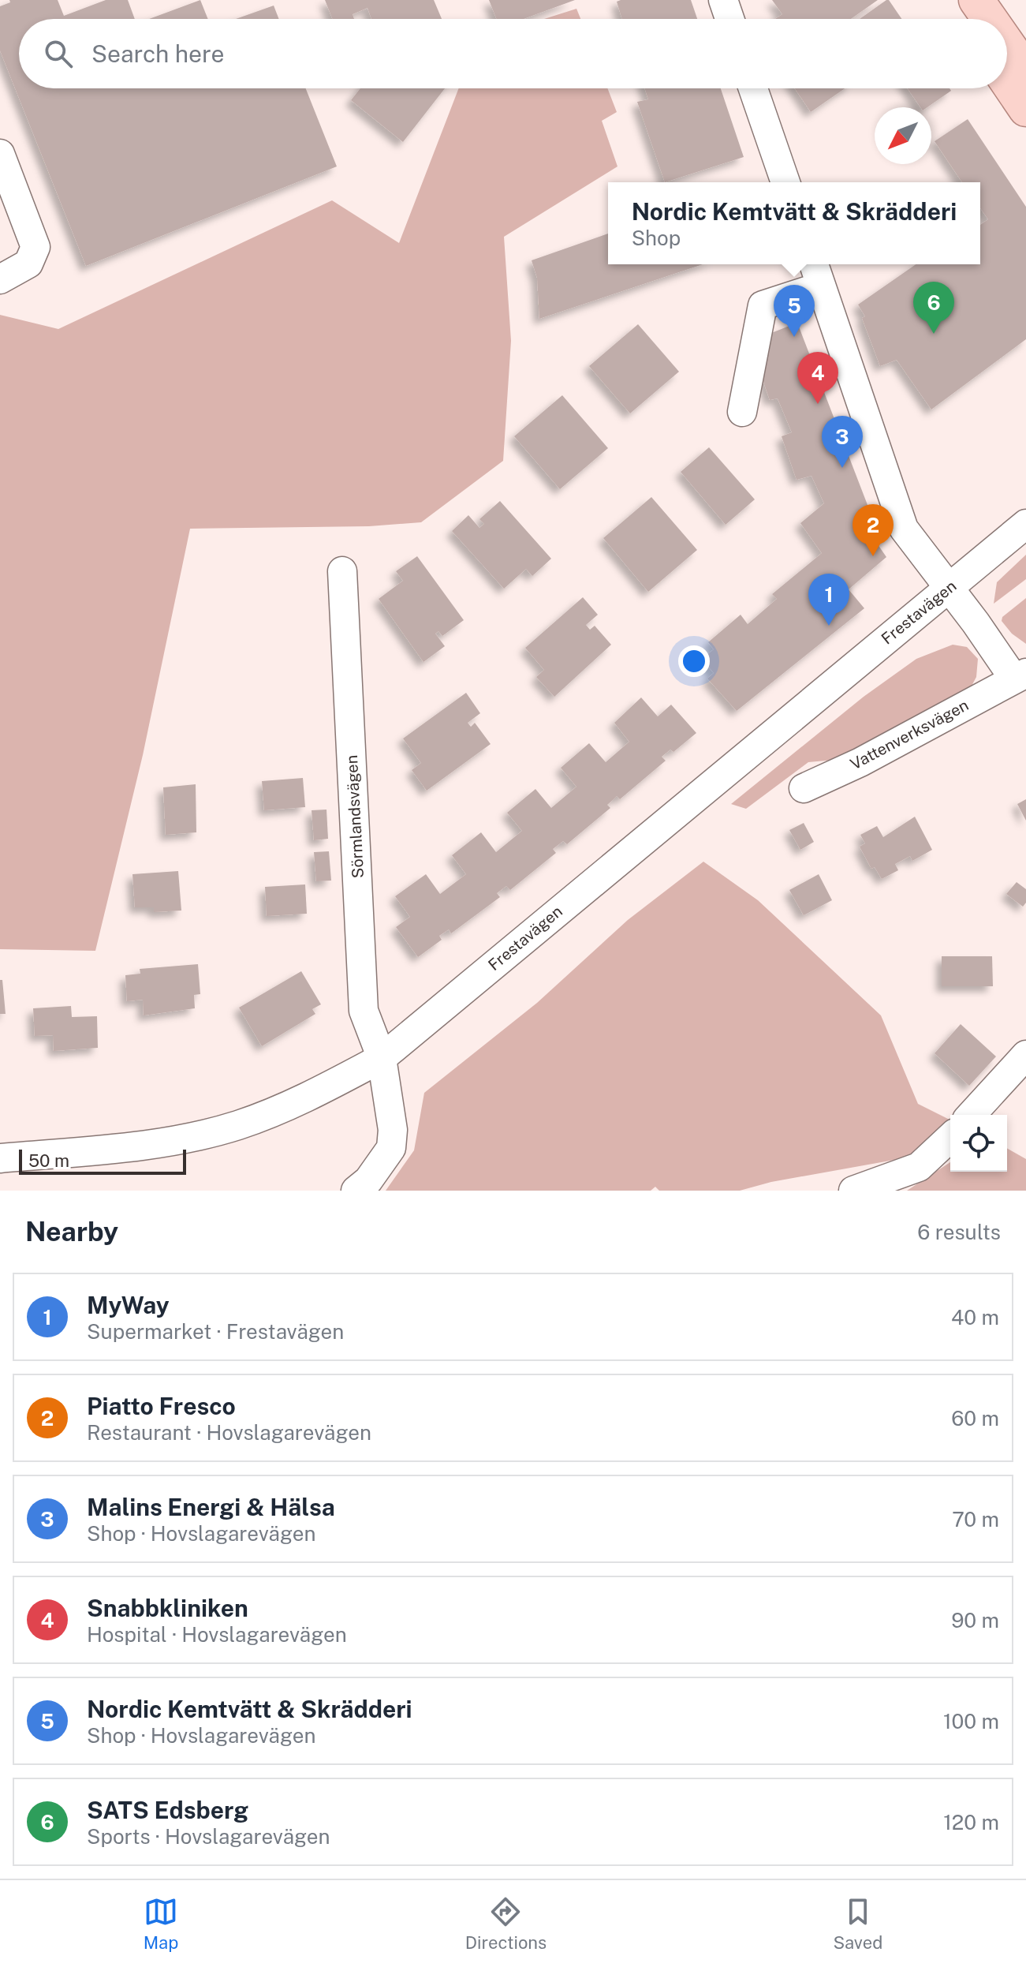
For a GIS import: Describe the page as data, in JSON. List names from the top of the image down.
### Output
{
  "streets": {
    "street": ["Frestavägen", "Vattenverksvägen", "Sörmlandsvägen"]
  },
  "crossings": [
    ["Frestavägen", "Vattenverksvägen"],
    ["Frestavägen", "Sörmlandsvägen"]
  ],
  "scale_bar": "50 m",
  "north": "bottom left",
  "page": {
    "search": "Search here",
    "popup": ["Nordic Kemtvätt & Skrädderi", "Shop"],
    "pins": [
      "6",
      "5",
      "4",
      "3",
      "2",
      "1"
    ],
    "scale": "50 m",
    "heading": ["Nearby", "6 results"],
    "list": [
      {
        "mark": "1",
        "name": "MyWay",
        "note": "Supermarket · Frestavägen",
        "value": "40 m"
      },
      {
        "mark": "2",
        "name": "Piatto Fresco",
        "note": "Restaurant · Hovslagarevägen",
        "value": "60 m"
      },
      {
        "mark": "3",
        "name": "Malins Energi & Hälsa",
        "note": "Shop · Hovslagarevägen",
        "value": "70 m"
      },
      {
        "mark": "4",
        "name": "Snabbkliniken",
        "note": "Hospital · Hovslagarevägen",
        "value": "90 m"
      },
      {
        "mark": "5",
        "name": "Nordic Kemtvätt & Skrädderi",
        "note": "Shop · Hovslagarevägen",
        "value": "100 m"
      },
      {
        "mark": "6",
        "name": "SATS Edsberg",
        "note": "Sports · Hovslagarevägen",
        "value": "120 m"
      }
    ],
    "nav": ["Map", "Directions", "Saved"]
  }
}
